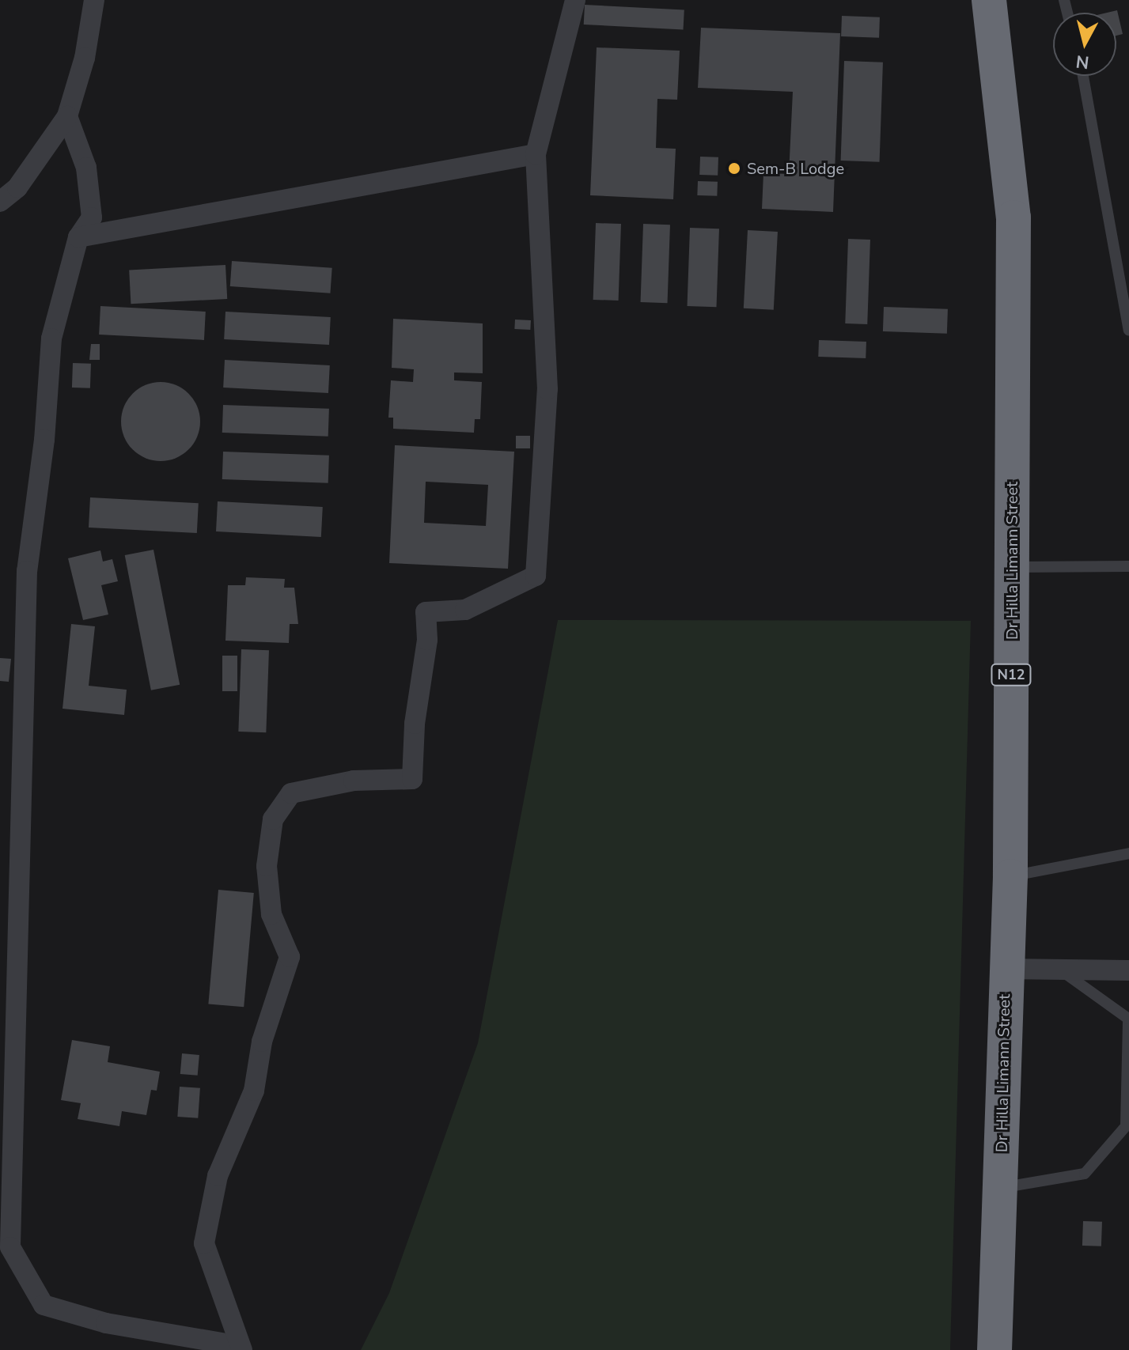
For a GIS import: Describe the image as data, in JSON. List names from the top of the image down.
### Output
{
  "streets": {
    "highway": ["Dr Hilla Limann Street", "N12"]
  },
  "places": ["Sem-B Lodge"],
  "north": "bottom"
}
